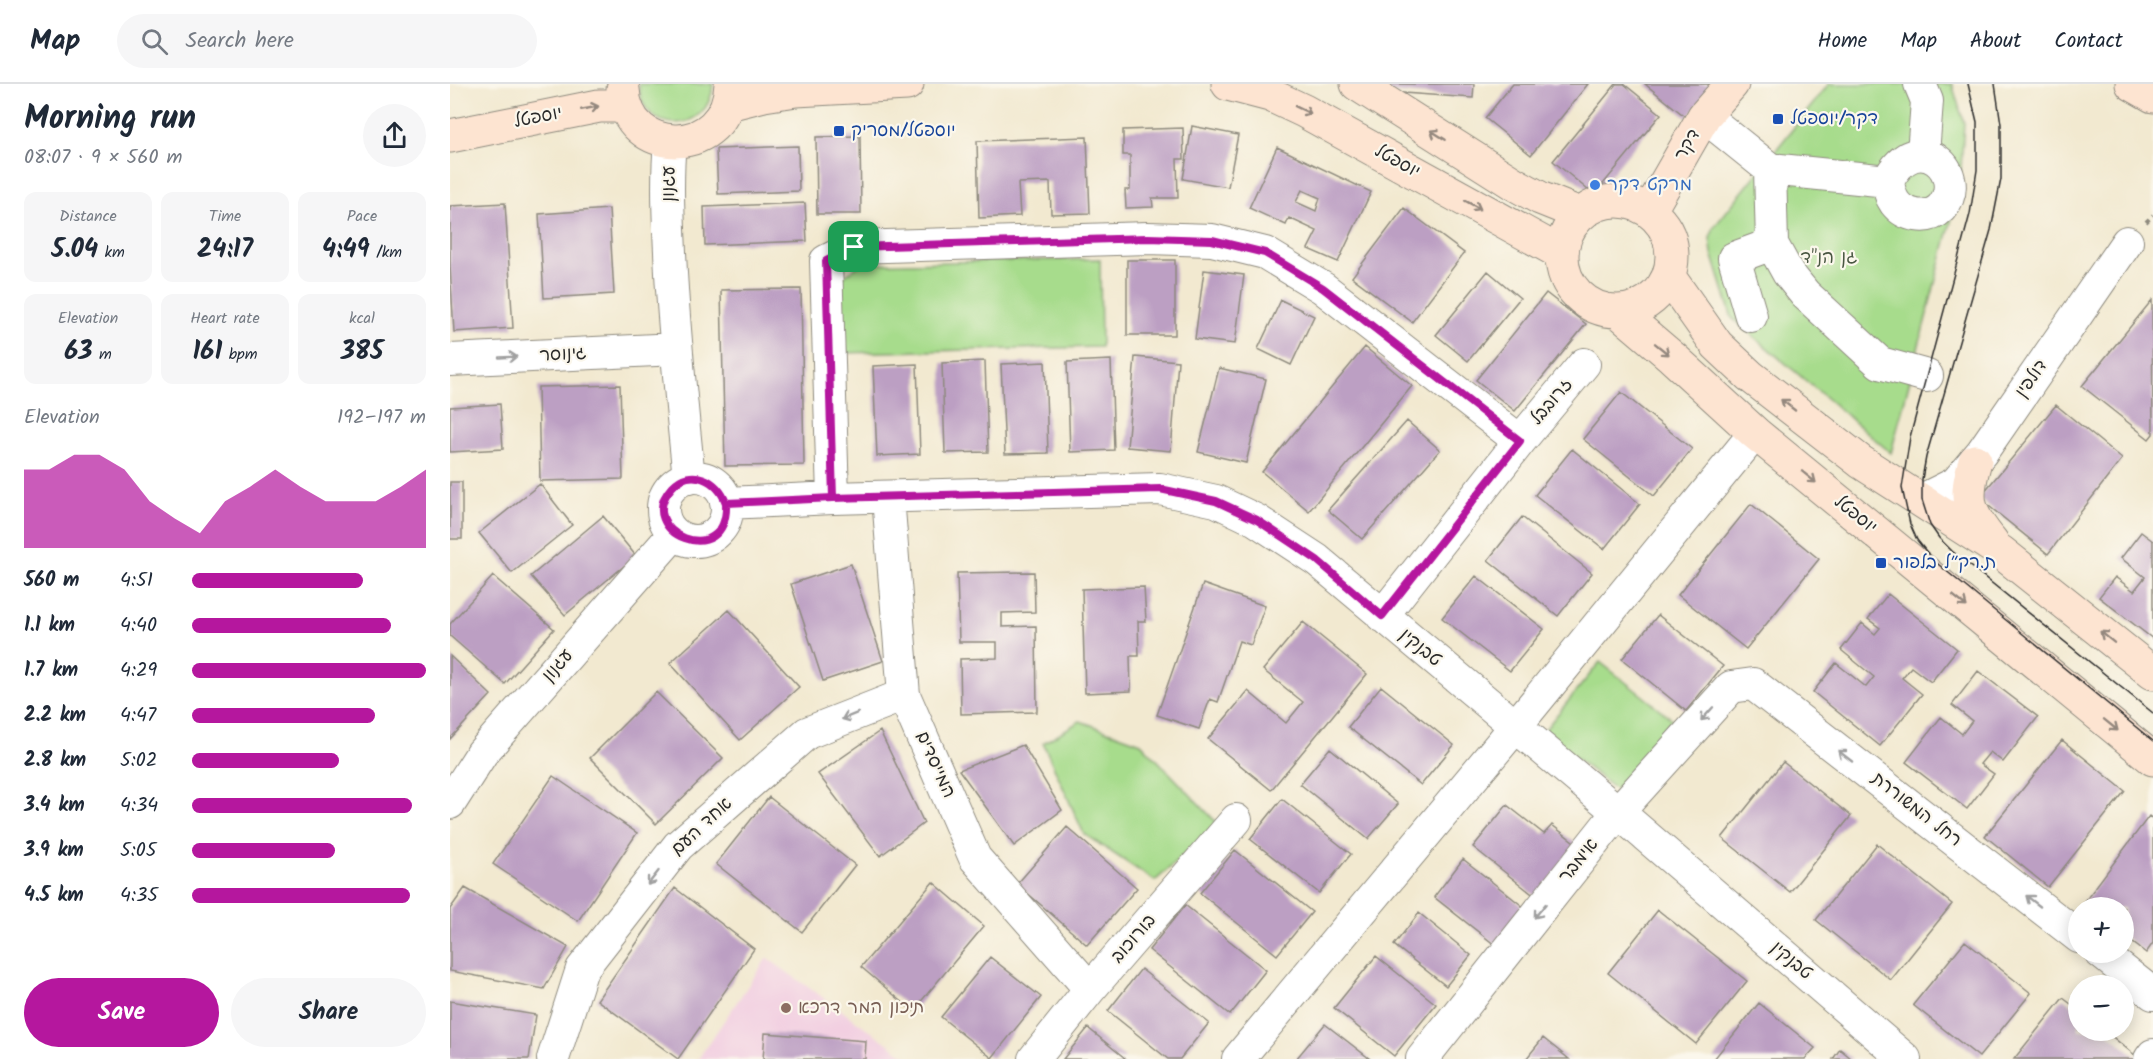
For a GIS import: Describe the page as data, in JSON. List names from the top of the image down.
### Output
{
  "streets": {
    "street": [
      "יוספטל",
      "דקר",
      "עגנון",
      "גינוסר",
      "דולפין",
      "זרובבל",
      "טבנקין",
      "המייסדים",
      "רחל המשוררת",
      "אחד העם",
      "אימבר",
      "בורוכוב"
    ]
  },
  "crossings": [
    ["יוספטל", "דקר"],
    ["עגנון", "גינוסר"],
    ["עגנון", "טבנקין"],
    ["זרובבל", "טבנקין"],
    ["טבנקין", "המייסדים"],
    ["טבנקין", "אימבר"],
    ["המייסדים", "אחד העם"],
    ["המייסדים", "בורוכוב"],
    ["רחל המשוררת", "אימבר"]
  ],
  "one_way": ["גינוסר", "אחד העם"],
  "parks": ["גן הנ\"ד"],
  "places": {
    "transit": ["דקר/יוספטל", "יוספטל/מסריק", "ת.רק״ל בלפור"],
    "other": ["מרקט דקר", "תיכון המר דרכא"]
  },
  "page": {
    "header": "Map",
    "search": "Search here",
    "nav": [
      "Home",
      "Map",
      "About",
      "Contact"
    ],
    "heading": ["Morning run", "08:07 · 9 × 560 m"],
    "stats": [
      ["Distance", "5.04 km"],
      ["Time", "24:17"],
      ["Pace", "4:49 /km"],
      ["Elevation", "63 m"],
      ["Heart rate", "161 bpm"],
      ["kcal", "385"]
    ],
    "chart": ["Elevation", "192–197 m"],
    "list": [
      {
        "name": "560 m",
        "note": "4:51"
      },
      {
        "name": "1.1 km",
        "note": "4:40"
      },
      {
        "name": "1.7 km",
        "note": "4:29"
      },
      {
        "name": "2.2 km",
        "note": "4:47"
      },
      {
        "name": "2.8 km",
        "note": "5:02"
      },
      {
        "name": "3.4 km",
        "note": "4:34"
      },
      {
        "name": "3.9 km",
        "note": "5:05"
      },
      {
        "name": "4.5 km",
        "note": "4:35"
      }
    ],
    "map_buttons": ["+", "−"],
    "buttons": ["Save", "Share"]
  }
}
